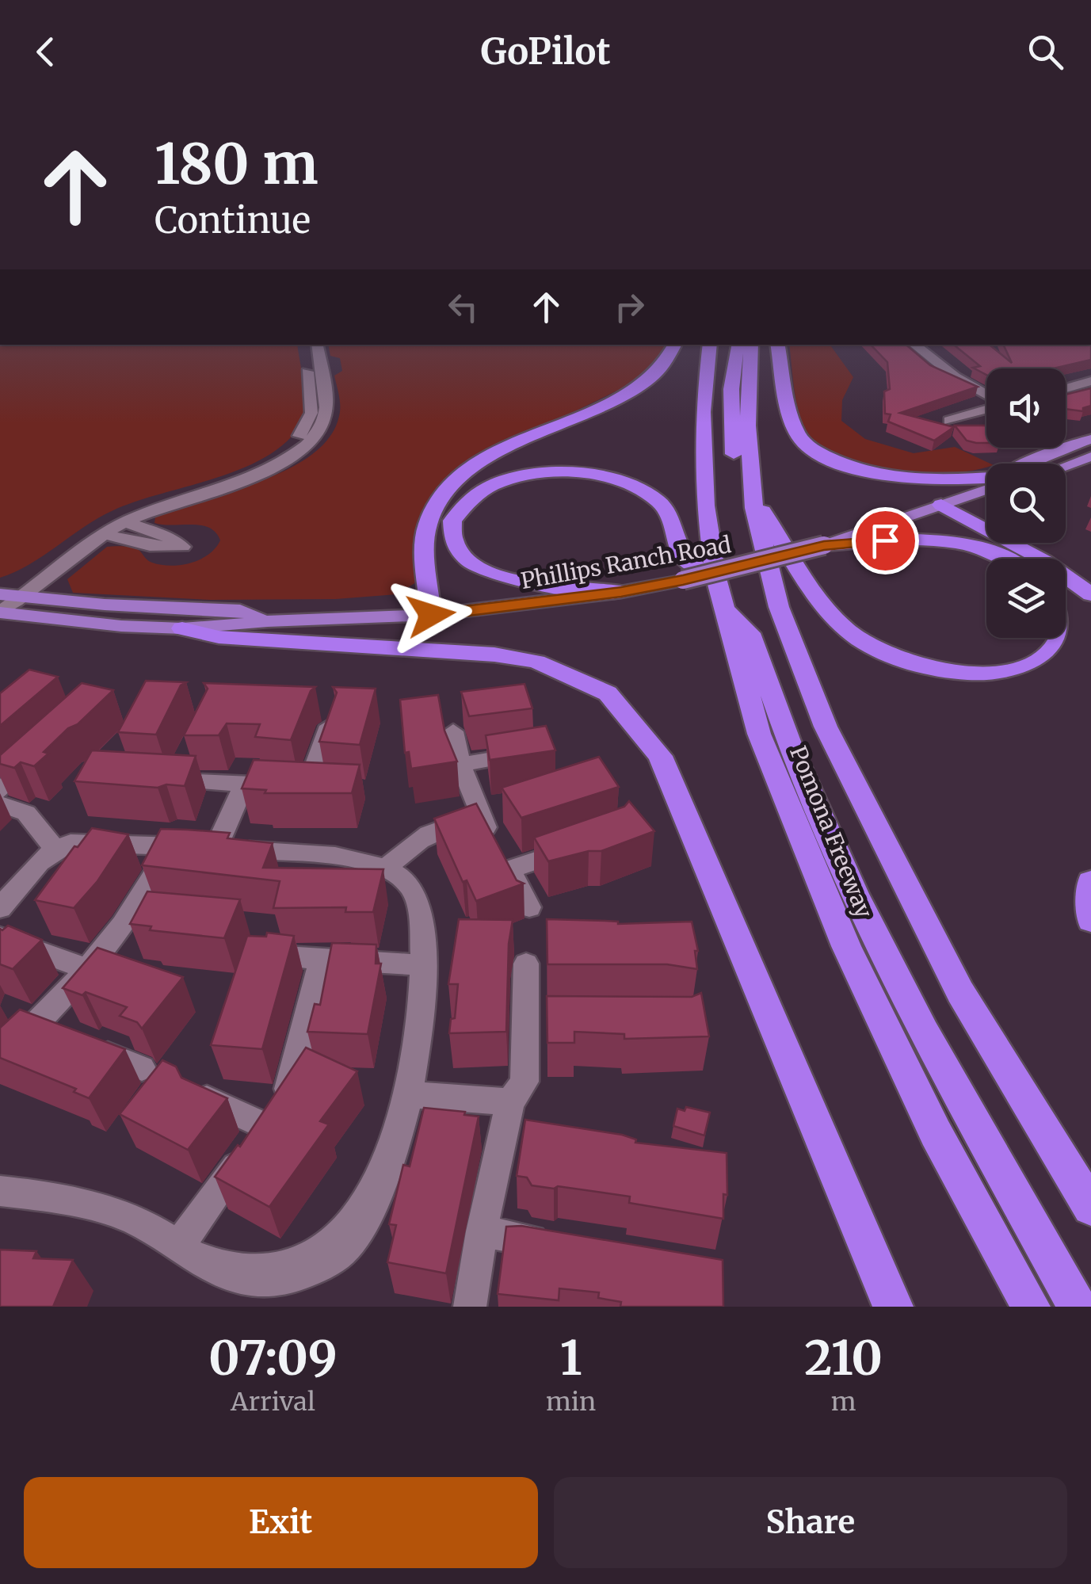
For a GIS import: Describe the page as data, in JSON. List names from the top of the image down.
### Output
{
  "streets": {
    "highway": ["Pomona Freeway"],
    "main road": ["Phillips Ranch Road"]
  },
  "page": {
    "header": "GoPilot",
    "turn": ["180 m", "Continue"],
    "eta": [
      "07:09",
      "Arrival",
      "1",
      "min",
      "210",
      "m"
    ],
    "buttons": ["Exit", "Share"]
  }
}
